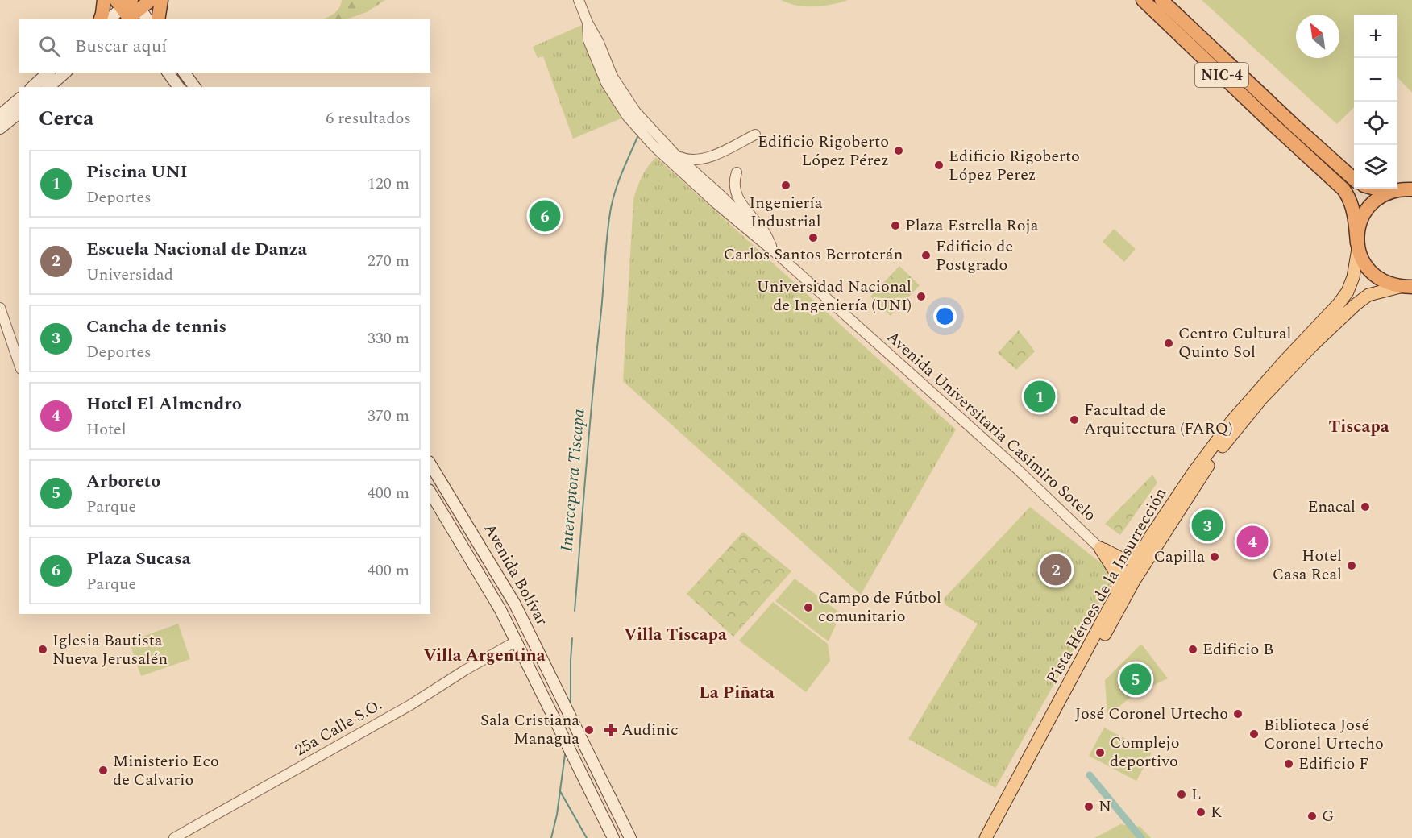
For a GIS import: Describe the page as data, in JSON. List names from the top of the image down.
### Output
{
  "streets": {
    "highway": ["NIC-4"],
    "main road": ["Avenida Bolívar", "Pista Héroes de la Insurrección"],
    "street": ["Avenida Universitaria Casimiro Sotelo", "25a Calle S.O."]
  },
  "crossings": [
    ["NIC-4", "Pista Héroes de la Insurrección"],
    ["Avenida Universitaria Casimiro Sotelo", "Pista Héroes de la Insurrección"],
    ["Avenida Bolívar", "25a Calle S.O."]
  ],
  "districts": [
    "Tiscapa",
    "Villa Tiscapa",
    "Villa Argentina",
    "La Piñata"
  ],
  "water": ["Interceptora Tiscapa"],
  "places": {
    "other": [
      "Edificio Rigoberto López Pérez",
      "Edificio Rigoberto López Perez",
      "Ingeniería Industrial",
      "Plaza Estrella Roja",
      "Carlos Santos Berroterán",
      "Edificio de Postgrado",
      "Universidad Nacional de Ingeniería (UNI)",
      "Centro Cultural Quinto Sol",
      "Facultad de Arquitectura (FARQ)",
      "Enacal",
      "Capilla",
      "Hotel Casa Real",
      "Campo de Fútbol comunitario",
      "Iglesia Bautista Nueva Jerusalén",
      "Edificio B",
      "José Coronel Urtecho",
      "Sala Cristiana Managua",
      "Biblioteca José Coronel Urtecho",
      "Complejo deportivo",
      "Edificio F",
      "Ministerio Eco de Calvario",
      "L",
      "N",
      "K",
      "G"
    ],
    "health": ["Audinic"]
  },
  "north": "top left",
  "page": {
    "map_buttons": ["+", "−"],
    "search": "Buscar aquí",
    "heading": ["Cerca", "6 resultados"],
    "list": [
      {
        "mark": "1",
        "name": "Piscina UNI",
        "note": "Deportes",
        "value": "120 m"
      },
      {
        "mark": "2",
        "name": "Escuela Nacional de Danza",
        "note": "Universidad",
        "value": "270 m"
      },
      {
        "mark": "3",
        "name": "Cancha de tennis",
        "note": "Deportes",
        "value": "330 m"
      },
      {
        "mark": "4",
        "name": "Hotel El Almendro",
        "note": "Hotel",
        "value": "370 m"
      },
      {
        "mark": "5",
        "name": "Arboreto",
        "note": "Parque",
        "value": "400 m"
      },
      {
        "mark": "6",
        "name": "Plaza Sucasa",
        "note": "Parque",
        "value": "400 m"
      }
    ],
    "pins": [
      "6",
      "1",
      "3",
      "4",
      "2",
      "5"
    ]
  }
}
